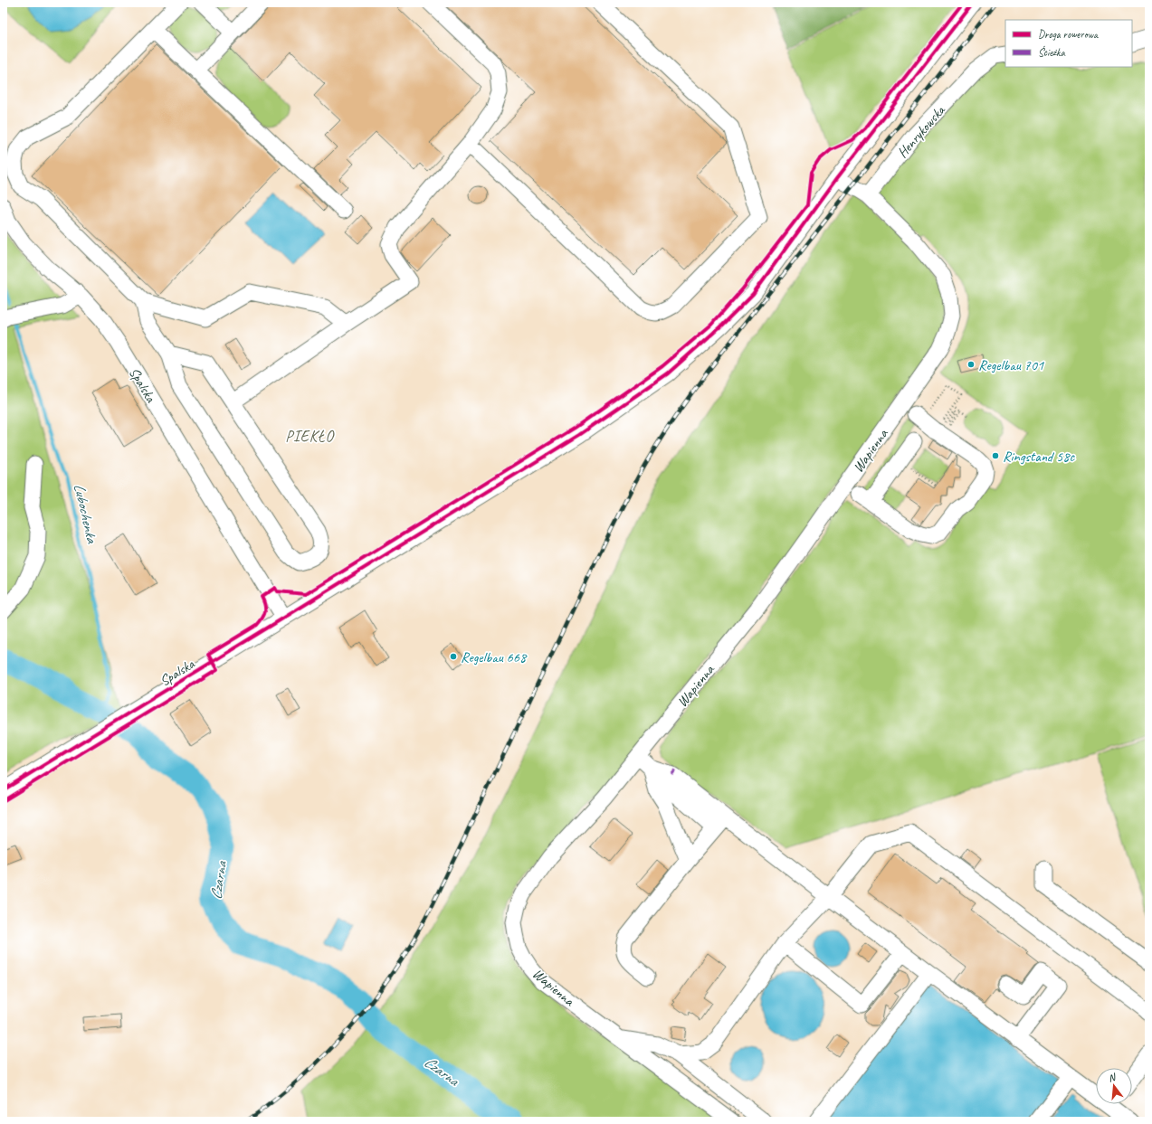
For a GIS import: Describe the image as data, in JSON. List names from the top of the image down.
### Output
{
  "streets": {
    "street": ["Henrykowska", "Spalska", "Wapienna"]
  },
  "crossings": [
    ["Henrykowska", "Wapienna"]
  ],
  "districts": ["PIEKŁO"],
  "water": ["Lubochenka", "Czarna"],
  "places": ["Regelbau 701", "Ringstand 58c", "Regelbau 668"],
  "legend": ["Droga rowerowa", "Ścieżka"],
  "north": "top"
}
